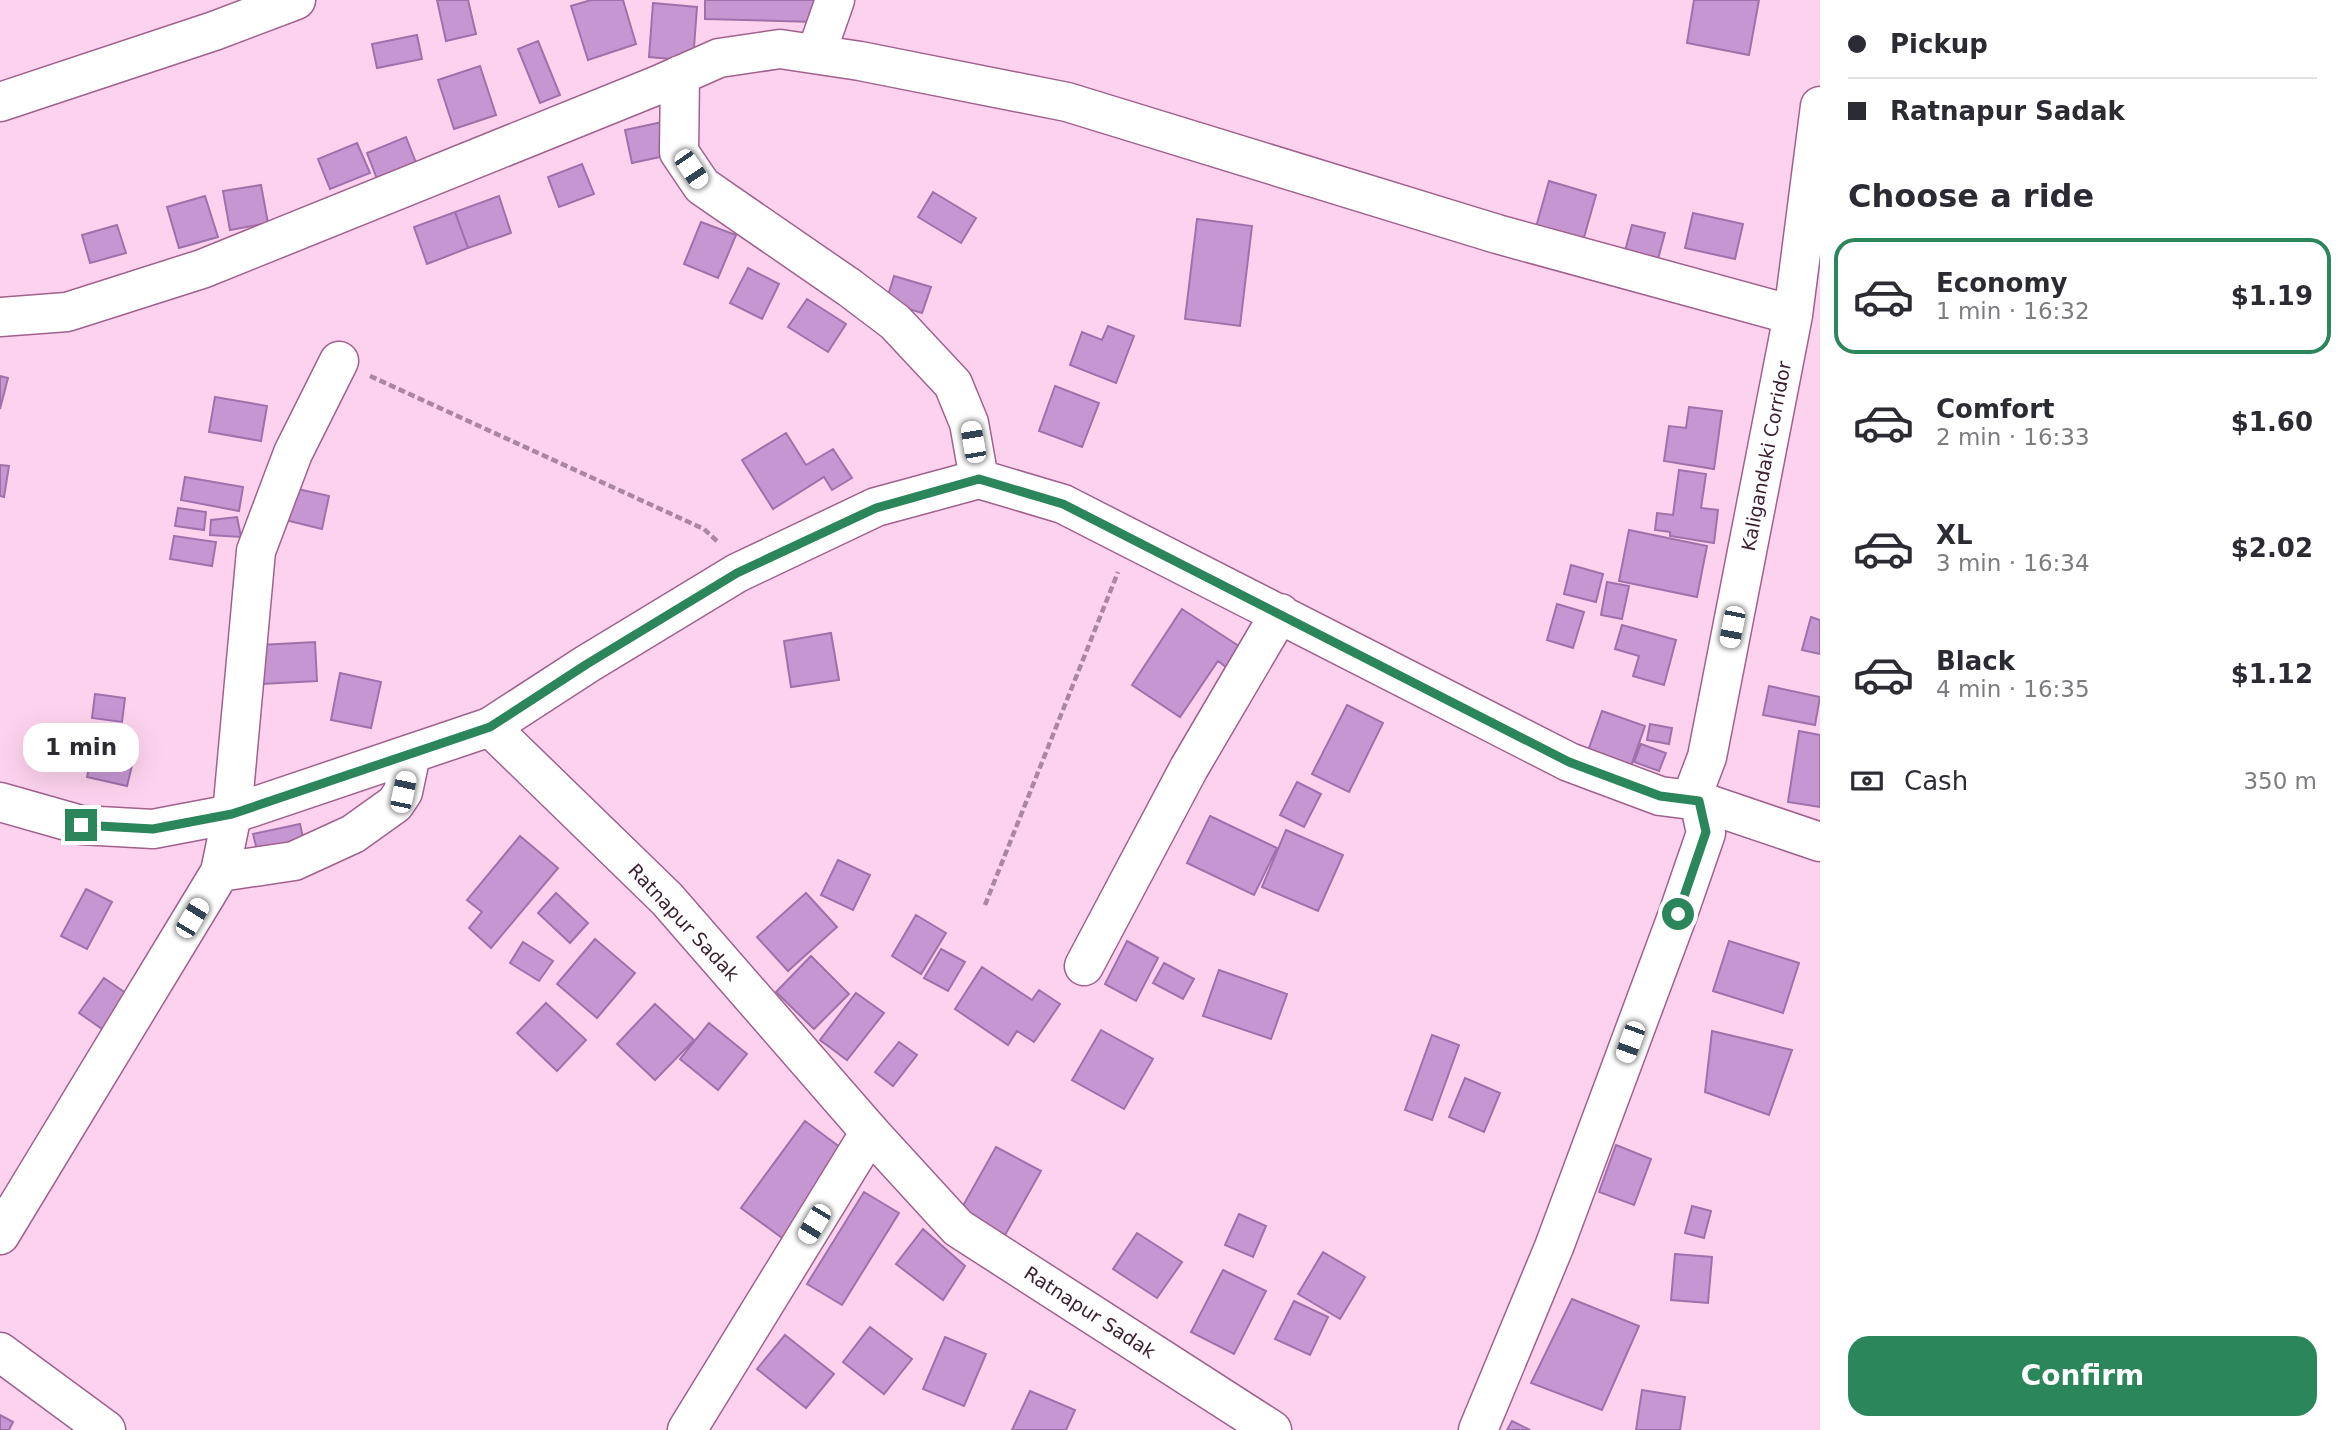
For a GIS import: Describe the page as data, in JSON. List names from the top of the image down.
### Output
{
  "streets": {
    "street": ["Kaligandaki Corridor", "Ratnapur Sadak"]
  },
  "page": {
    "banner": ["Pickup", "Ratnapur Sadak"],
    "heading": "Choose a ride",
    "list": [
      {
        "name": "Economy",
        "note": "1 min · 16:32",
        "value": "$1.19"
      },
      {
        "name": "Comfort",
        "note": "2 min · 16:33",
        "value": "$1.60"
      },
      {
        "name": "XL",
        "note": "3 min · 16:34",
        "value": "$2.02"
      },
      {
        "name": "Black",
        "note": "4 min · 16:35",
        "value": "$1.12"
      }
    ],
    "bubble": "1 min",
    "pay": ["Cash", "350 m"],
    "buttons": "Confirm"
  }
}
